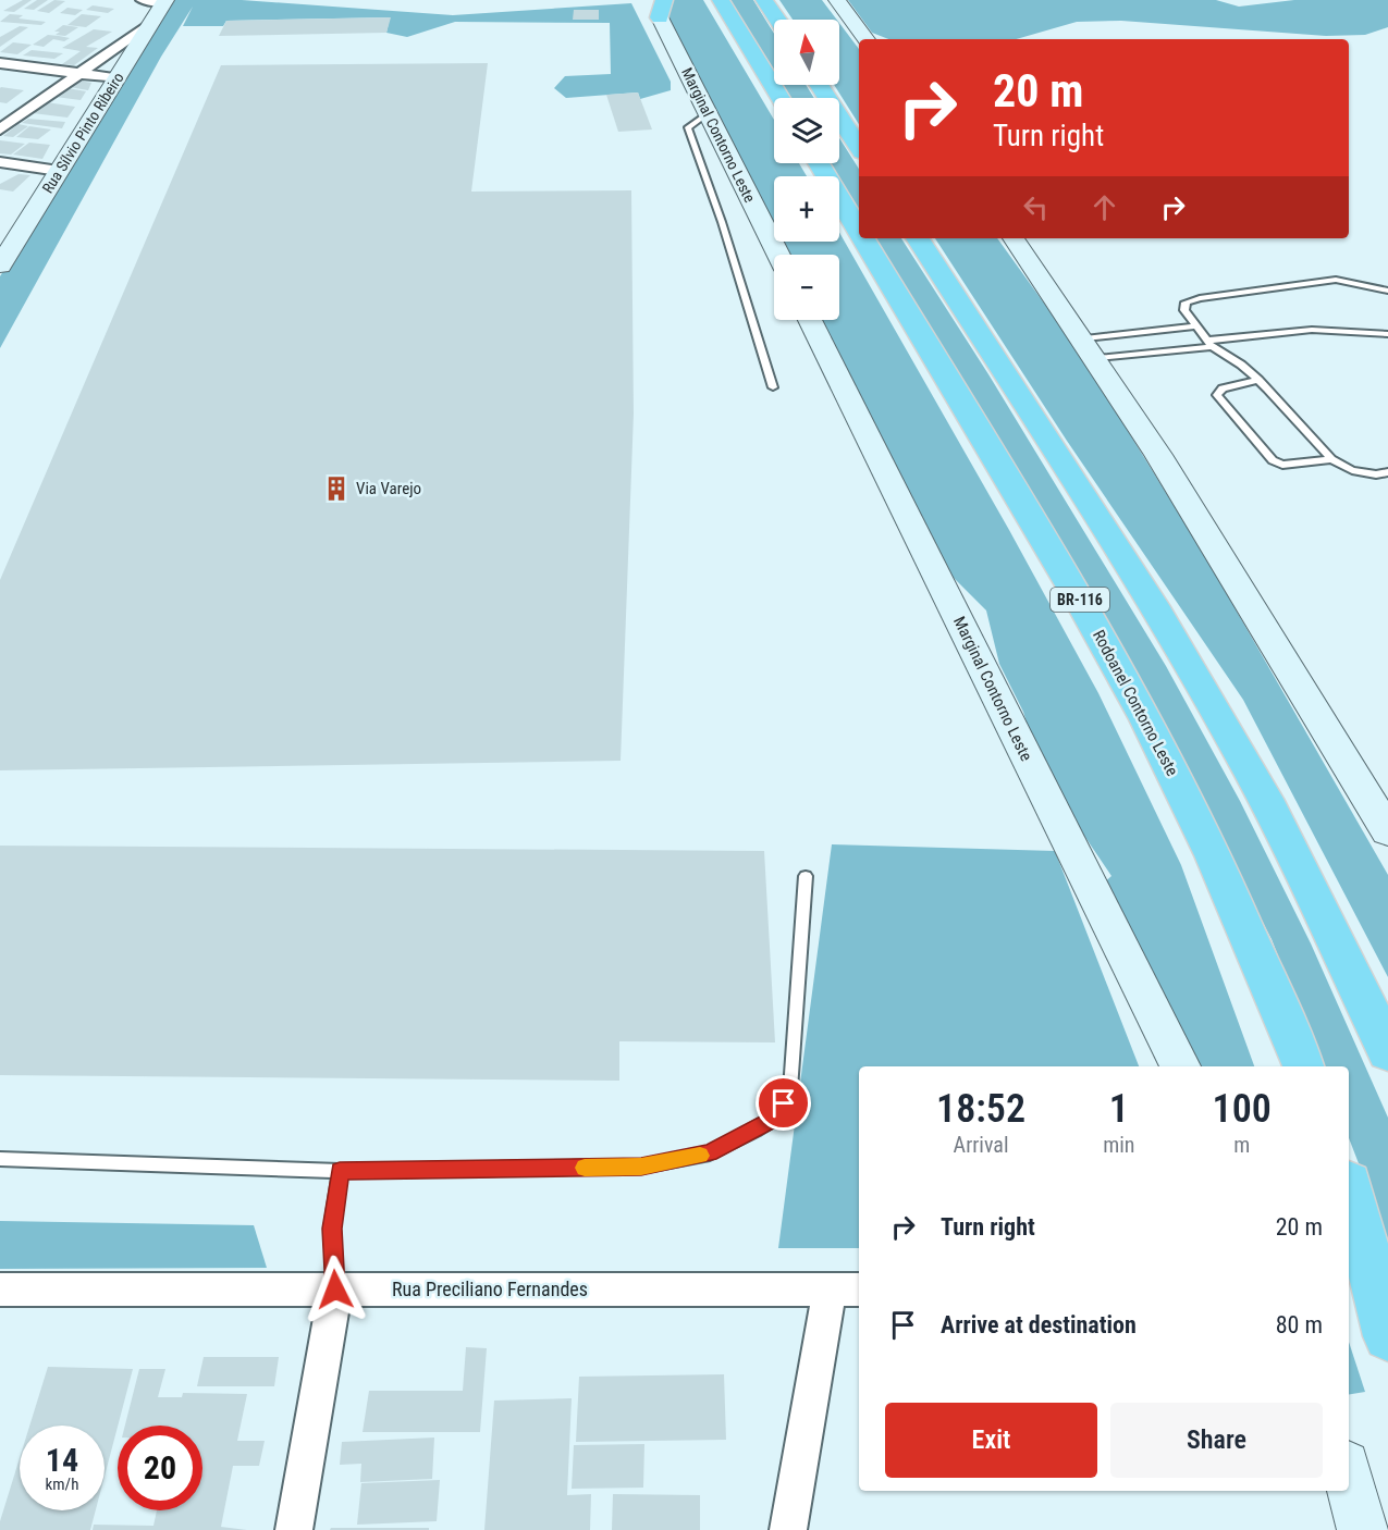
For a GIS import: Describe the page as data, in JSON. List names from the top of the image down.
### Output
{
  "streets": {
    "highway": ["BR-116", "Rodoanel Contorno Leste"],
    "main road": ["Rua Sílvio Pinto Ribeiro", "Marginal Contorno Leste"],
    "street": ["Rua Preciliano Fernandes"]
  },
  "places": {
    "building": ["Via Varejo"]
  },
  "north": "top",
  "page": {
    "map_buttons": ["+", "−"],
    "turn": ["20 m", "Turn right"],
    "eta": [
      "18:52",
      "Arrival",
      "1",
      "min",
      "100",
      "m"
    ],
    "list": [
      {
        "name": "Turn right",
        "value": "20 m"
      },
      {
        "name": "Arrive at destination",
        "value": "80 m"
      }
    ],
    "buttons": ["Exit", "Share"],
    "speed": "14 km/h",
    "limit": "20"
  }
}
